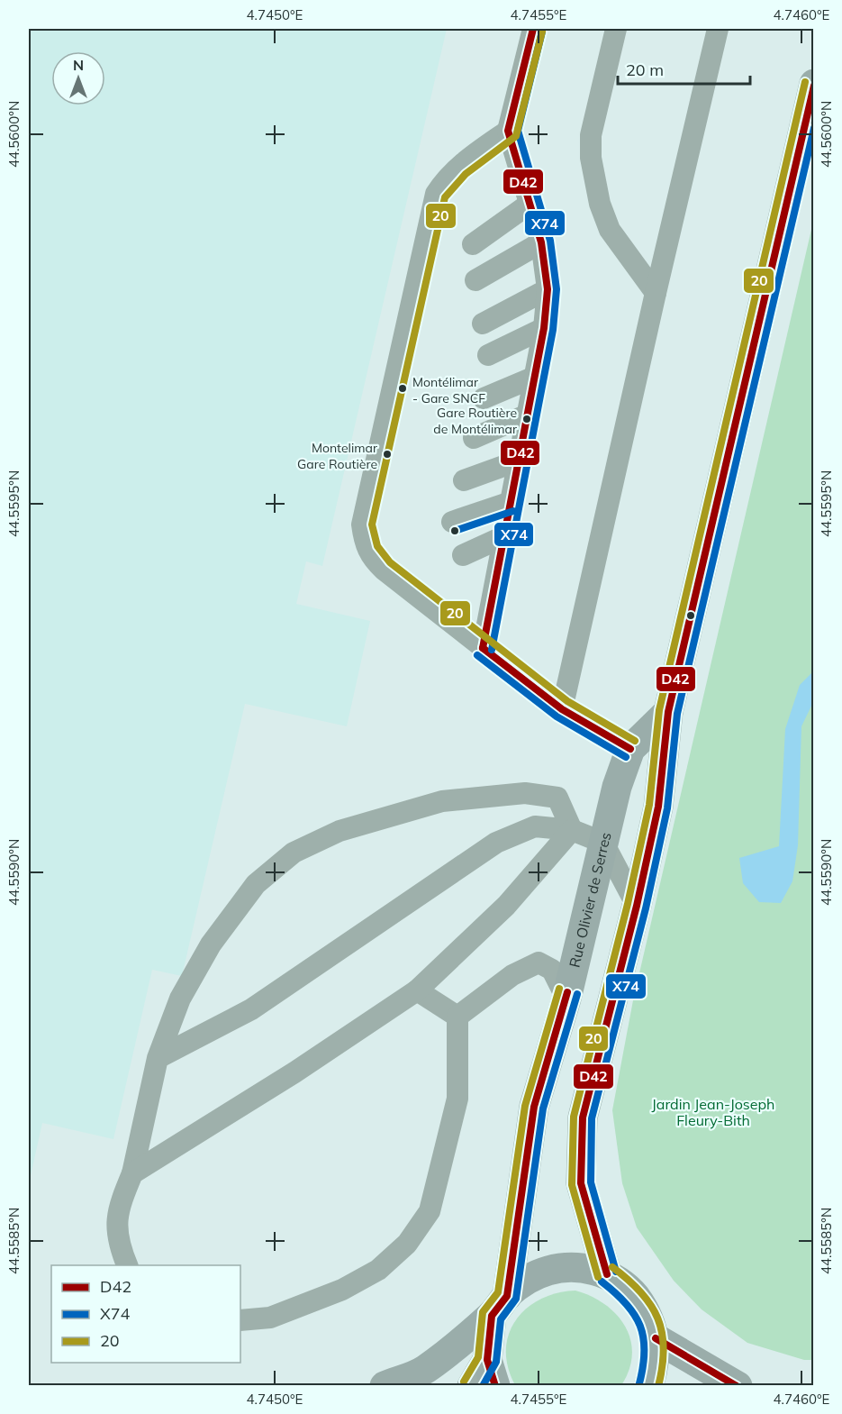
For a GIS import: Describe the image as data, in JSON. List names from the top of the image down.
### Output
{
  "streets": {
    "street": ["Rue Olivier de Serres"]
  },
  "parks": ["Jardin Jean-Joseph Fleury-Bith"],
  "places": ["Montélimar - Gare SNCF", "Gare Routière de Montélimar", "Montelimar Gare Routière"],
  "lines": ["transit line D42", "transit line X74", "transit line 20"],
  "legend": ["D42", "X74", "20"],
  "scale_bar": "20 m",
  "north": "top",
  "coordinates": [
    "4.7450°E",
    "4.7455°E",
    "4.7460°E",
    "44.5600°N",
    "44.5595°N",
    "44.5590°N",
    "44.5585°N"
  ]
}
